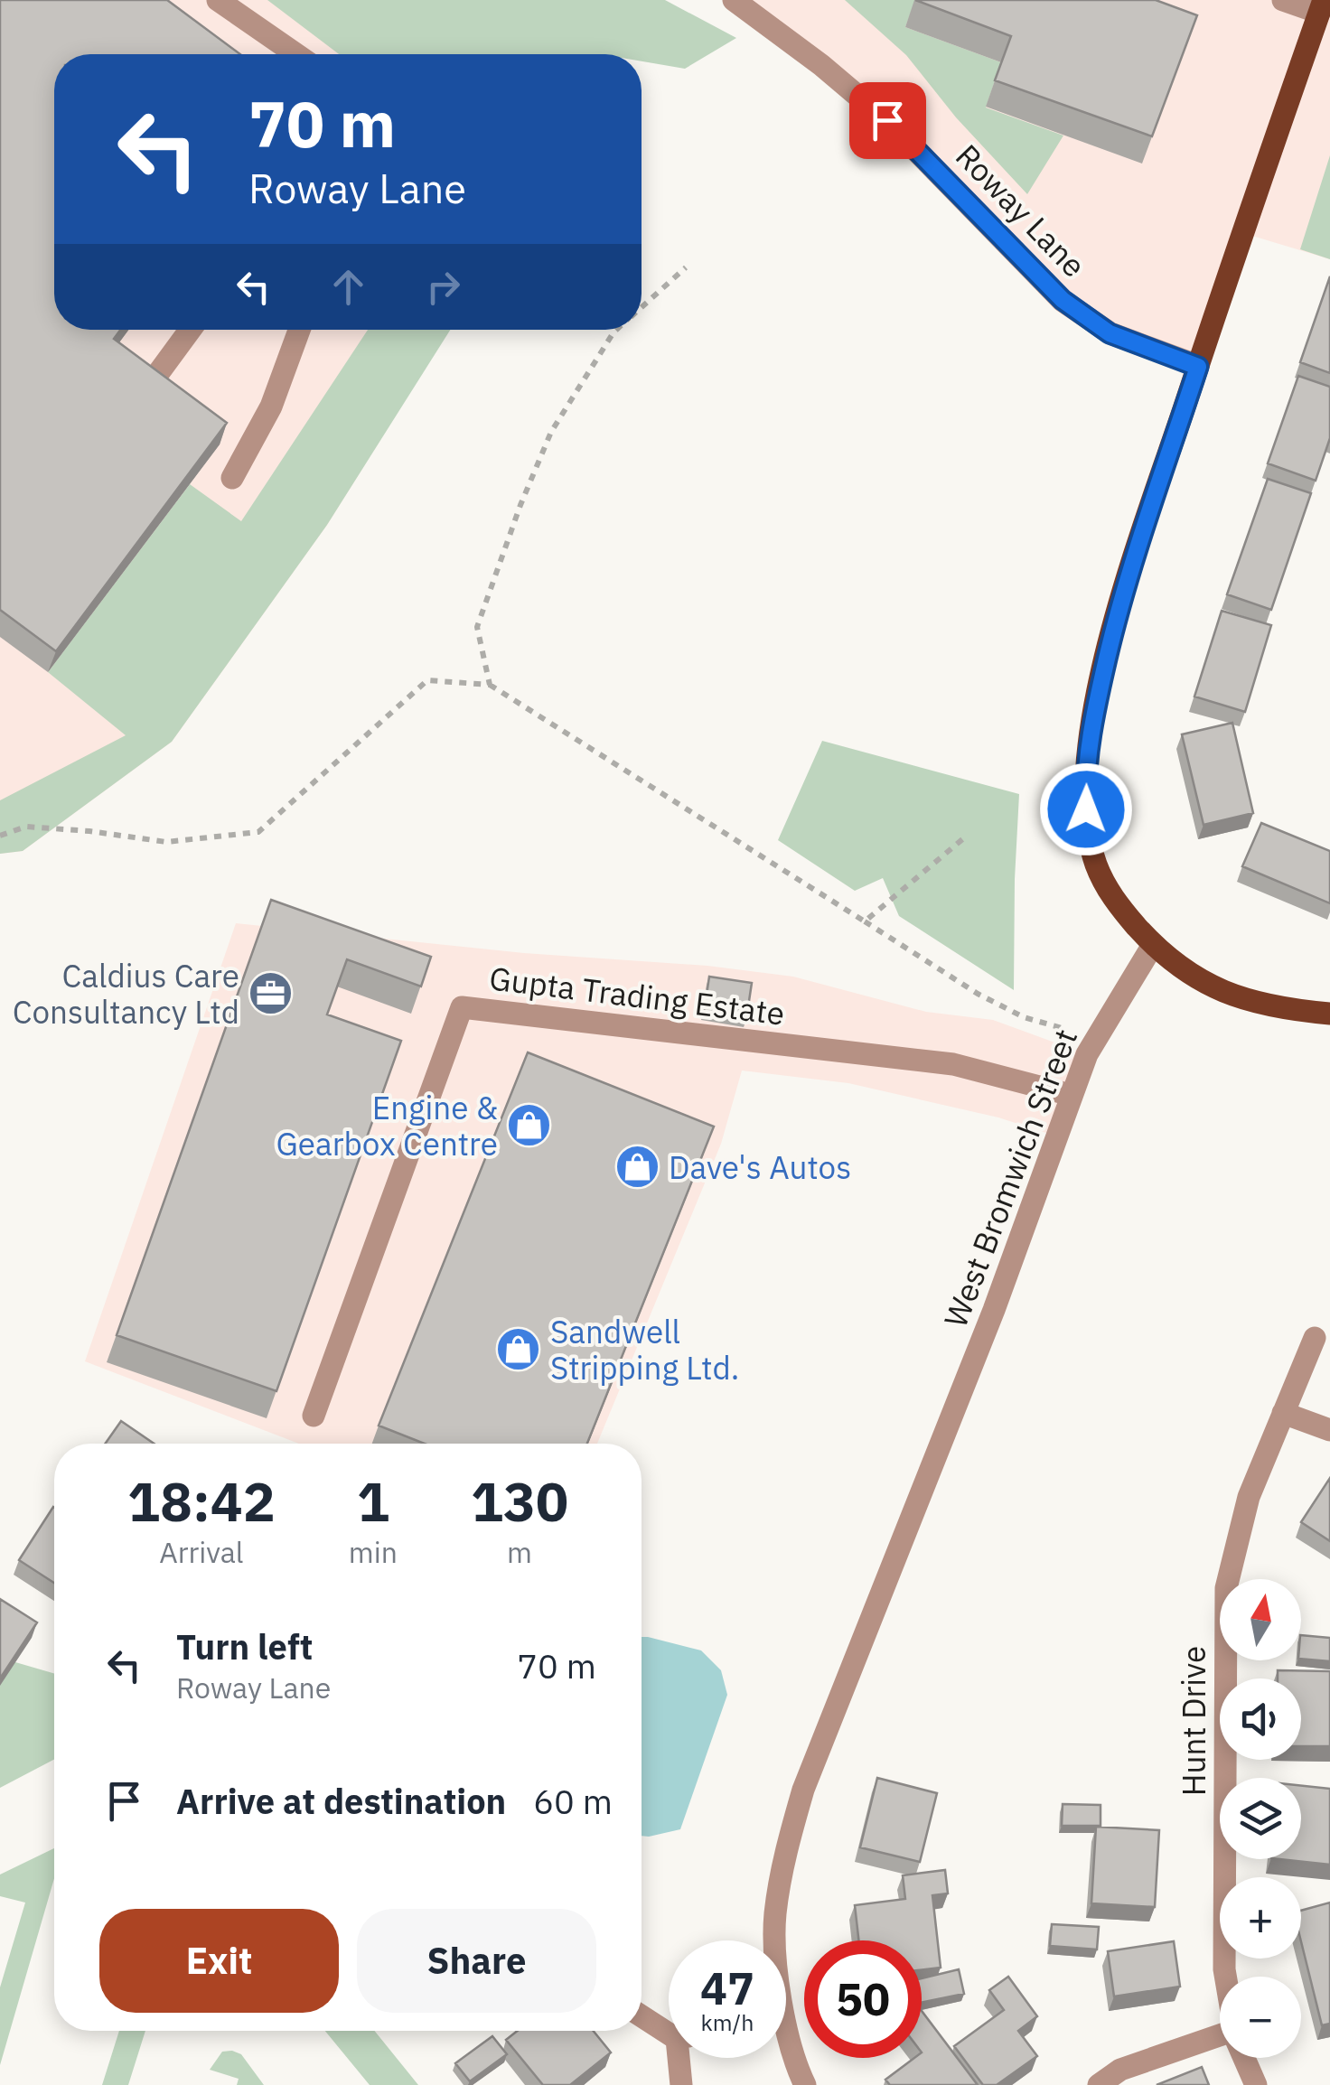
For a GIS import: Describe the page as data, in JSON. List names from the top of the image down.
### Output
{
  "streets": {
    "street": [
      "Roway Lane",
      "Gupta Trading Estate",
      "West Bromwich Street",
      "Hunt Drive"
    ]
  },
  "crossings": [
    ["Gupta Trading Estate", "West Bromwich Street"]
  ],
  "places": {
    "office": ["Caldius Care Consultancy Ltd"],
    "shop": ["Engine & Gearbox Centre", "Dave's Autos", "Sandwell Stripping Ltd."]
  },
  "north": "top",
  "page": {
    "turn": ["70 m", "Roway Lane"],
    "eta": [
      "18:42",
      "Arrival",
      "1",
      "min",
      "130",
      "m"
    ],
    "map_buttons": ["+", "−"],
    "list": [
      {
        "name": "Turn left",
        "note": "Roway Lane",
        "value": "70 m"
      },
      {
        "name": "Arrive at destination",
        "value": "60 m"
      }
    ],
    "buttons": ["Exit", "Share"],
    "speed": "47 km/h",
    "limit": "50"
  }
}
